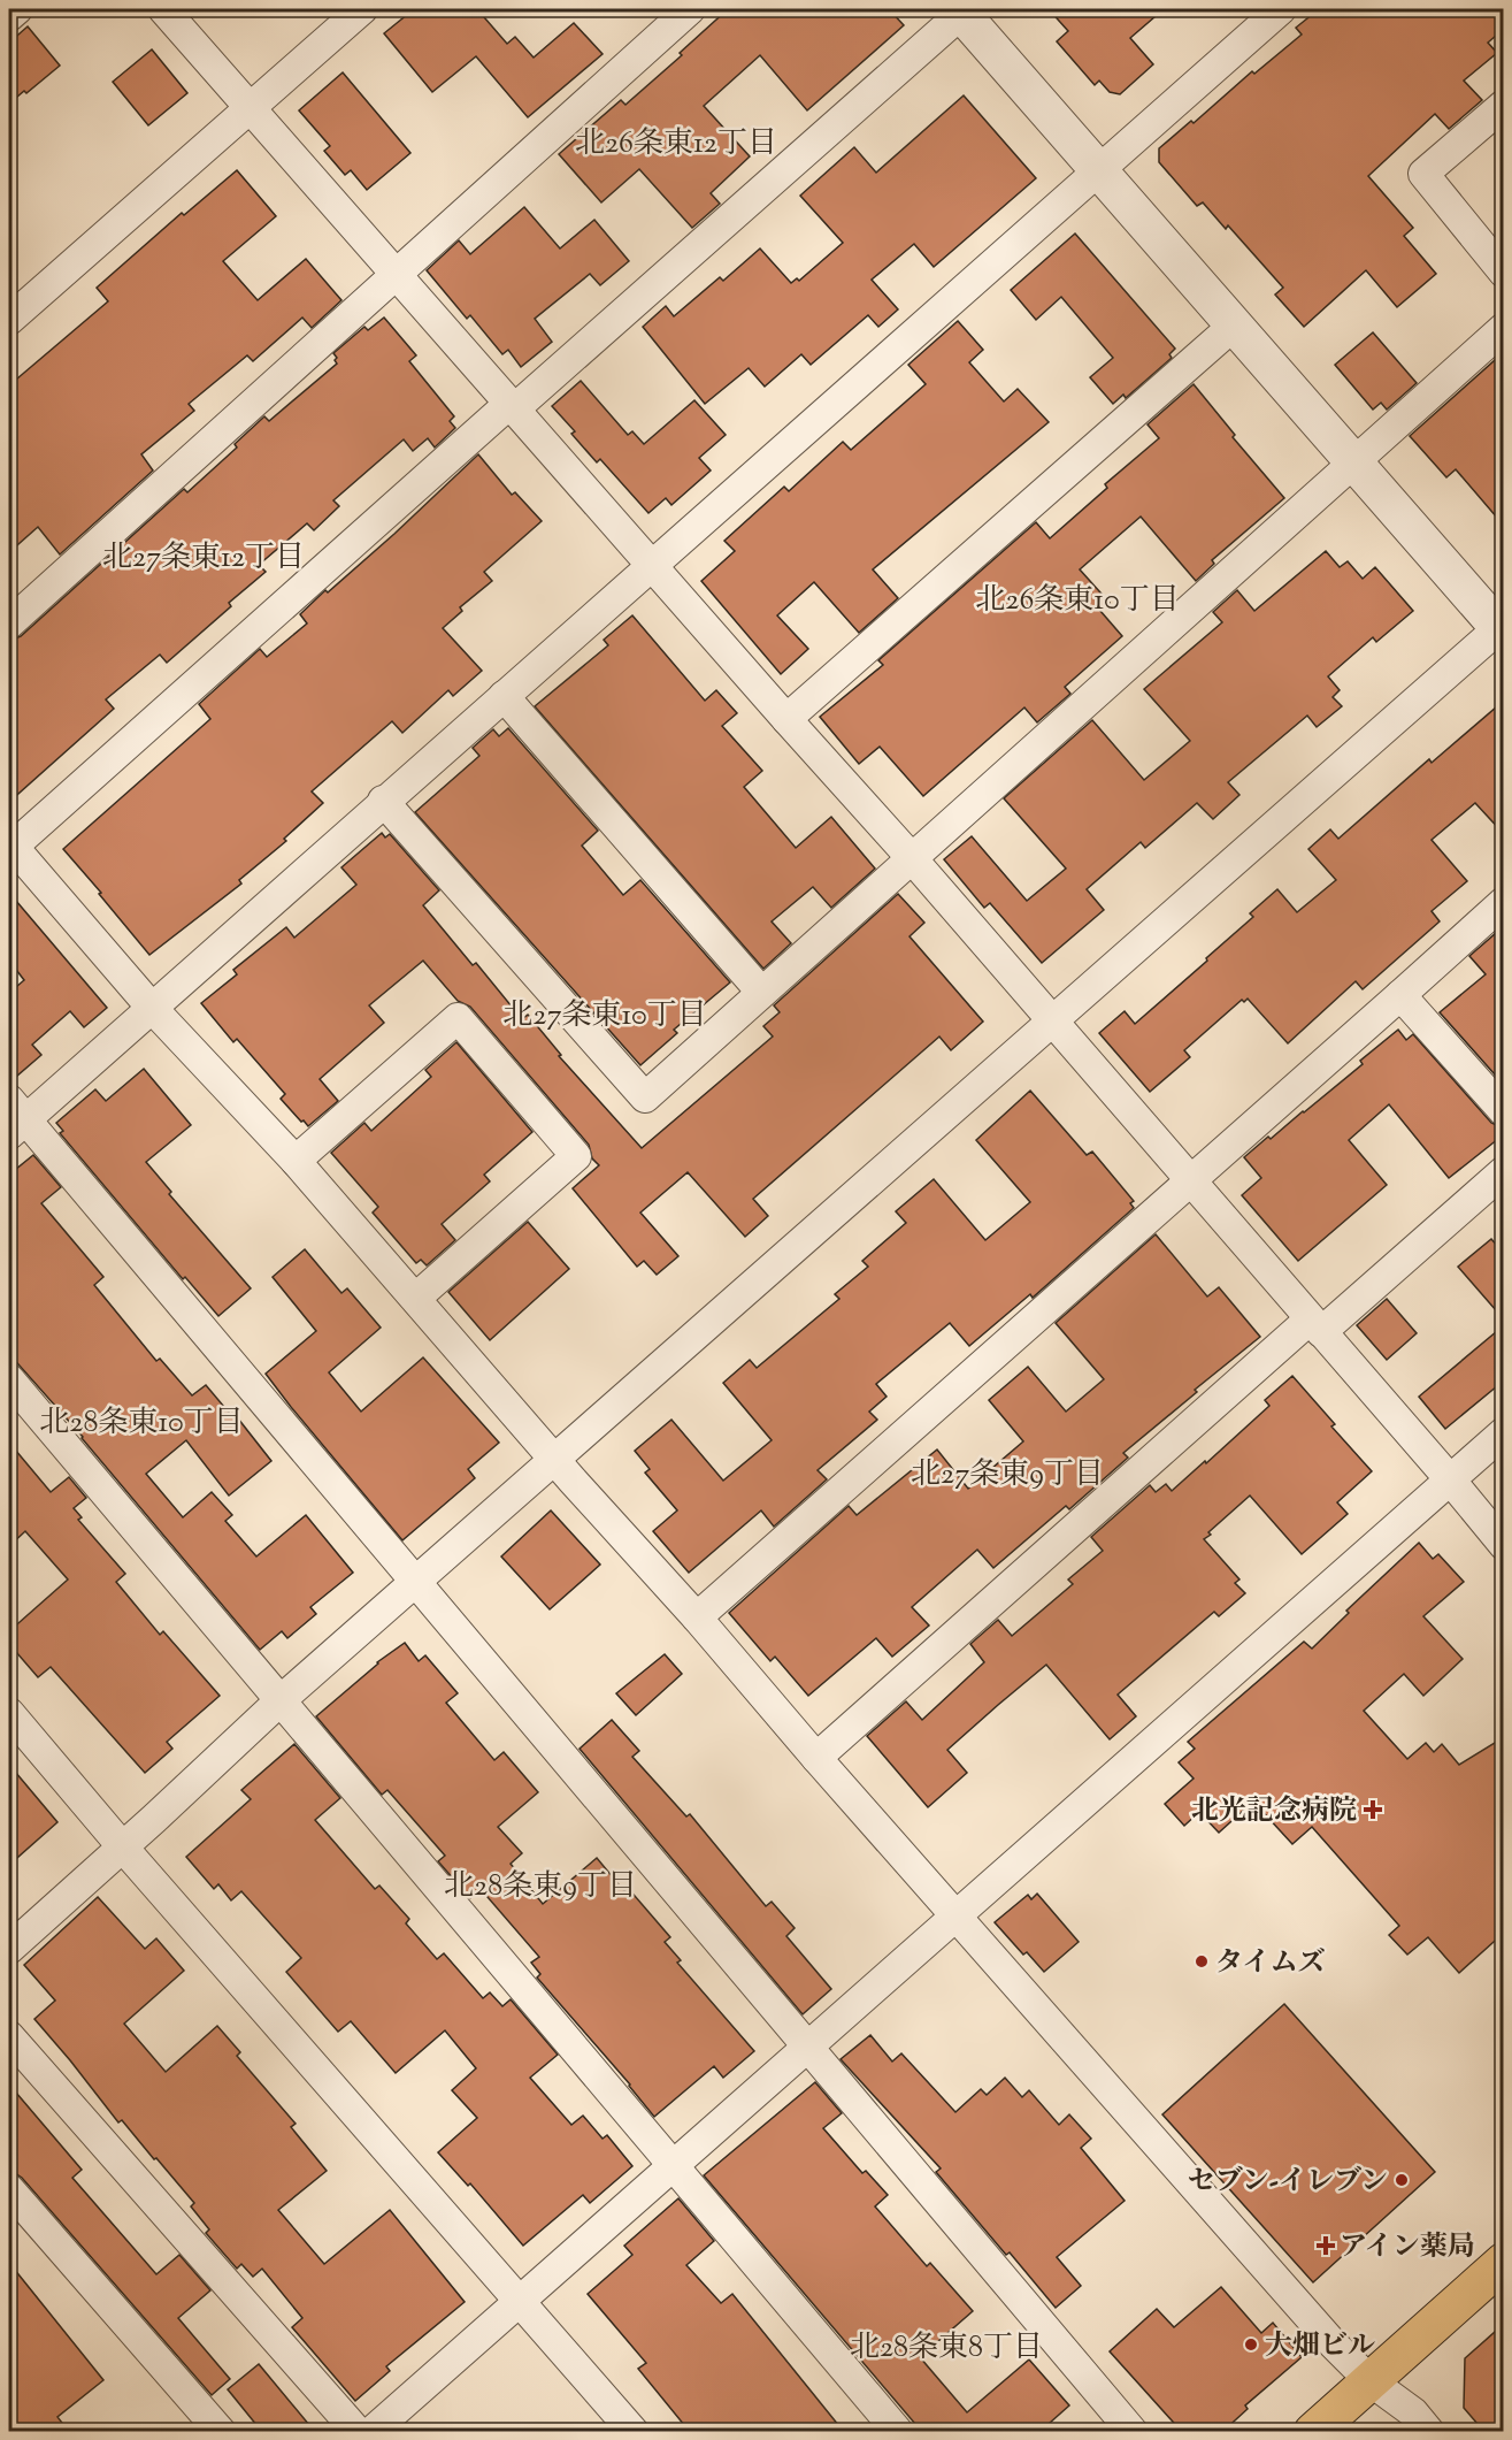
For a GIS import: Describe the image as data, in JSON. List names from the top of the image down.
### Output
{
  "districts": [
    "北26条東12丁目",
    "北27条東12丁目",
    "北26条東10丁目",
    "北27条東10丁目",
    "北28条東10丁目",
    "北27条東9丁目",
    "北28条東9丁目",
    "北28条東8丁目"
  ],
  "places": {
    "health": ["北光記念病院", "アイン薬局"],
    "other": ["タイムズ", "セブン-イレブン", "大畑ビル"]
  }
}
